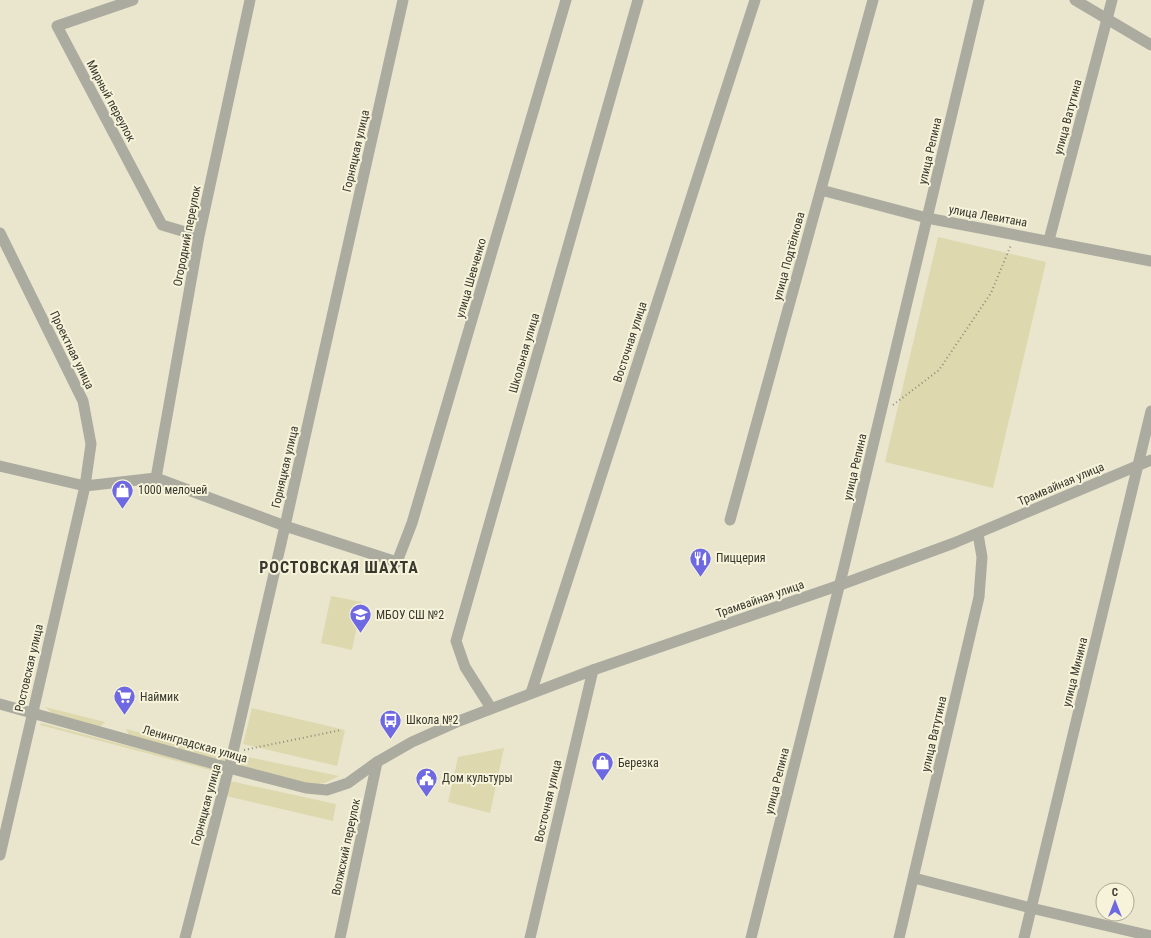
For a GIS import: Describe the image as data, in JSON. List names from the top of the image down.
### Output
{
  "streets": {
    "street": [
      "Мирный переулок",
      "улица Ватутина",
      "Горняцкая улица",
      "улица Репина",
      "улица Левитана",
      "Огородний переулок",
      "улица Подтёлкова",
      "улица Шевченко",
      "Восточная улица",
      "Проектная улица",
      "Школьная улица",
      "Трамвайная улица",
      "Ростовская улица",
      "улица Минина",
      "Ленинградская улица",
      "Волжский переулок"
    ]
  },
  "crossings": [
    ["Мирный переулок", "Огородний переулок"],
    ["улица Ватутина", "улица Левитана"],
    ["улица Ватутина", "Трамвайная улица"],
    ["Горняцкая улица", "улица Шевченко"],
    ["Горняцкая улица", "Ленинградская улица"],
    ["улица Репина", "улица Левитана"],
    ["улица Репина", "Трамвайная улица"],
    ["улица Левитана", "улица Подтёлкова"],
    ["Восточная улица", "Трамвайная улица"],
    ["Проектная улица", "Ростовская улица"],
    ["Школьная улица", "Трамвайная улица"],
    ["Трамвайная улица", "улица Минина"],
    ["Трамвайная улица", "Ленинградская улица"],
    ["Трамвайная улица", "Волжский переулок"],
    ["Ростовская улица", "Ленинградская улица"],
    ["Ленинградская улица", "Волжский переулок"]
  ],
  "districts": ["РОСТОВСКАЯ ШАХТА"],
  "places": {
    "shop": ["1000 мелочей", "Березка"],
    "restaurant": ["Пиццерия"],
    "school or university": ["МБОУ СШ №2"],
    "supermarket": ["Наймик"],
    "bus stop": ["Школа №2"],
    "public building": ["Дом культуры"]
  },
  "north": "top"
}
